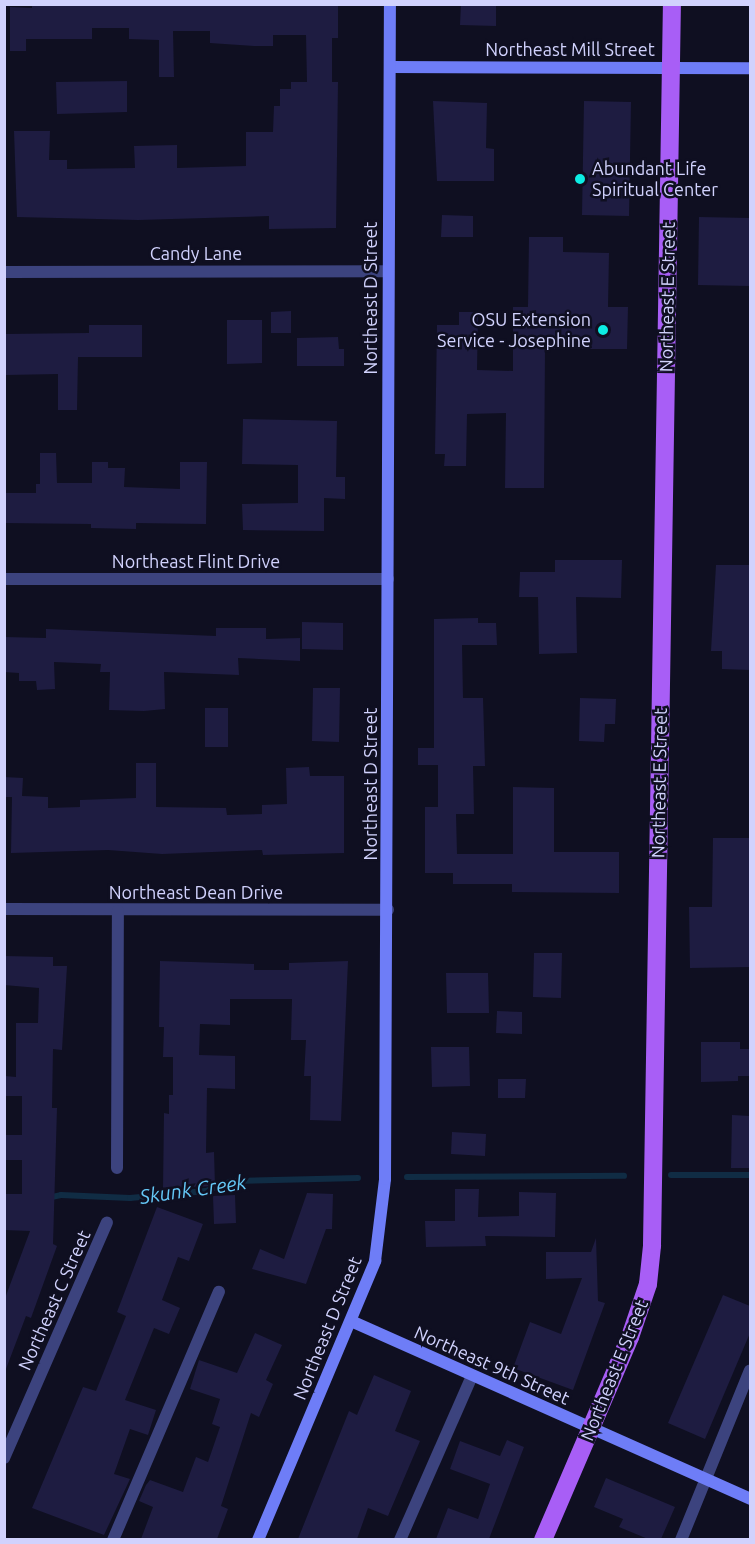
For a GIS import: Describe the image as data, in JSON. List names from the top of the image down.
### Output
{
  "streets": {
    "main road": ["Northeast E Street"],
    "street": [
      "Northeast Mill Street",
      "Candy Lane",
      "Northeast D Street",
      "Northeast Flint Drive",
      "Northeast Dean Drive",
      "Northeast C Street",
      "Northeast 9th Street"
    ]
  },
  "crossings": [
    ["Northeast Mill Street", "Northeast E Street"],
    ["Northeast Mill Street", "Northeast D Street"],
    ["Candy Lane", "Northeast D Street"],
    ["Northeast E Street", "Northeast 9th Street"],
    ["Northeast D Street", "Northeast Flint Drive"],
    ["Northeast D Street", "Northeast Dean Drive"],
    ["Northeast D Street", "Northeast 9th Street"]
  ],
  "water": ["Skunk Creek"],
  "places": ["Abundant Life Spiritual Center", "OSU Extension Service - Josephine"]
}
